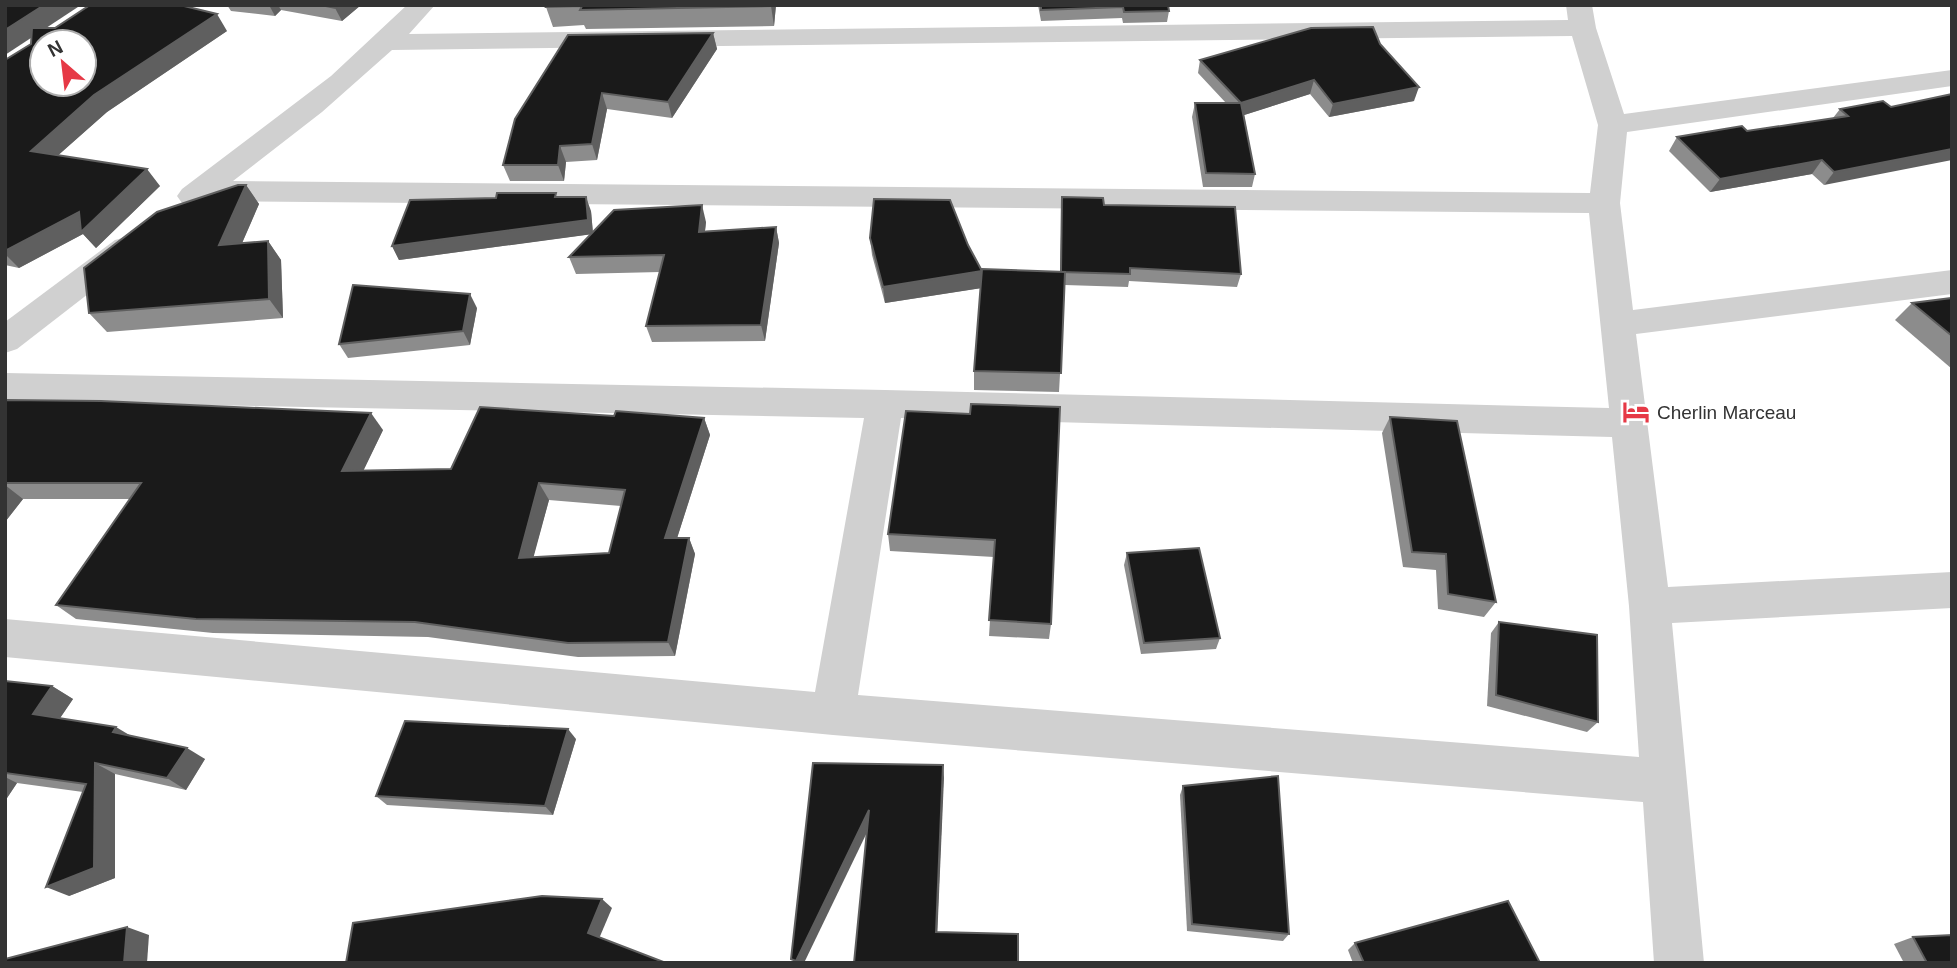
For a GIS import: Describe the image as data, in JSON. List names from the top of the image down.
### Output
{
  "places": {
    "hotel": ["Cherlin Marceau"]
  },
  "north": "top left"
}
